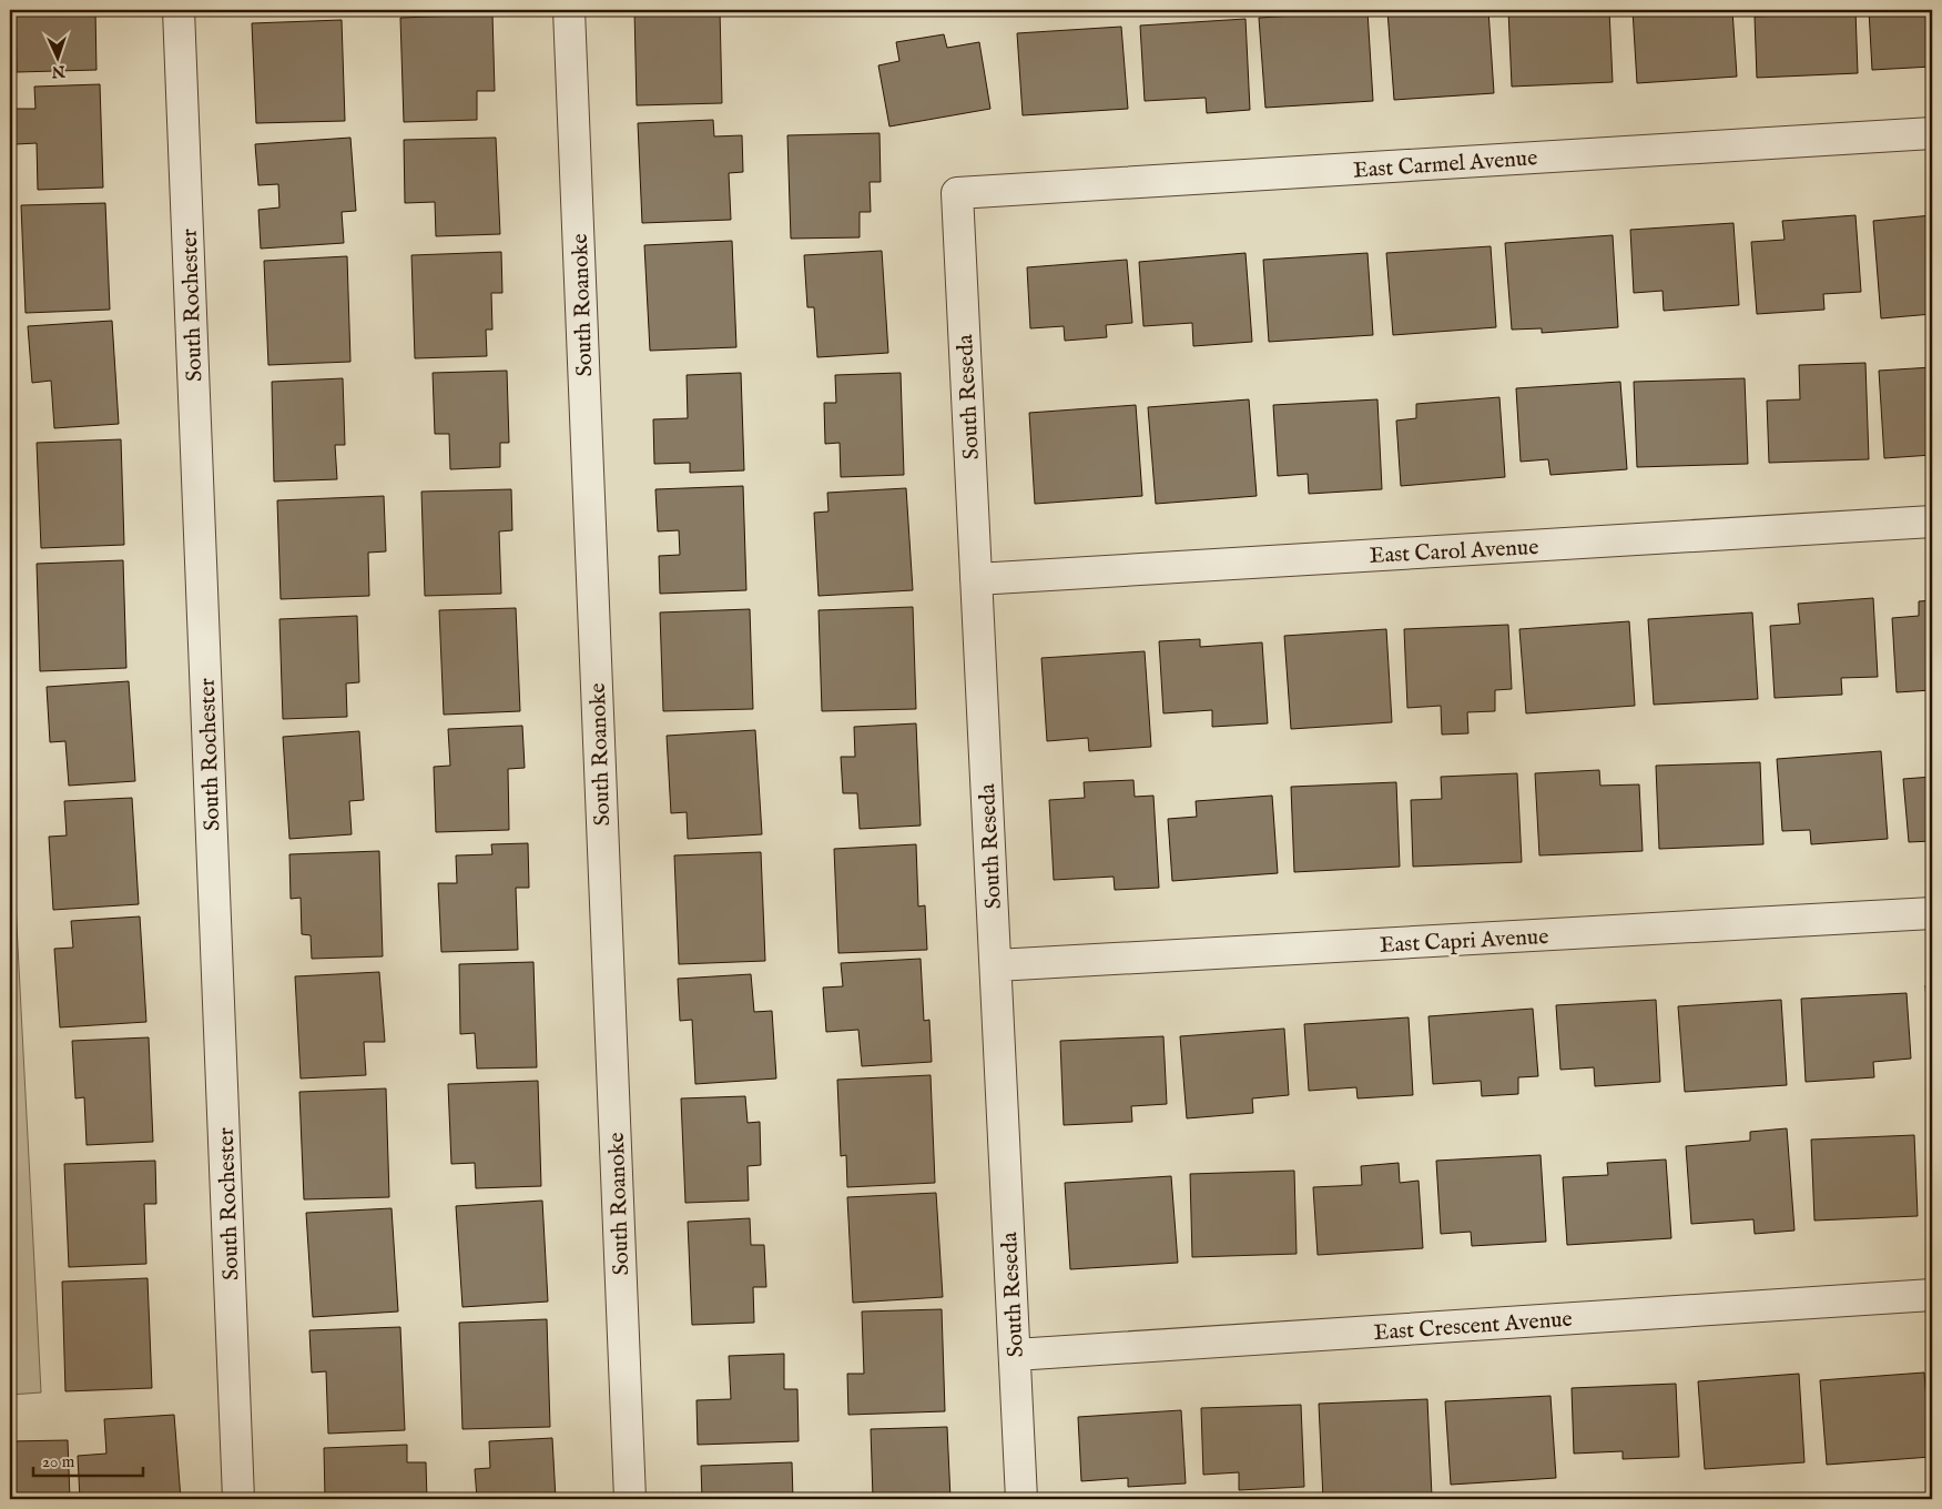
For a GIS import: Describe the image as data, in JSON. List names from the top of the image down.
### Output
{
  "streets": {
    "street": [
      "East Carmel Avenue",
      "South Rochester",
      "South Roanoke",
      "South Reseda",
      "East Carol Avenue",
      "East Capri Avenue",
      "East Crescent Avenue"
    ]
  },
  "crossings": [
    ["East Carmel Avenue", "South Reseda"],
    ["South Reseda", "East Carol Avenue"],
    ["South Reseda", "East Capri Avenue"],
    ["South Reseda", "East Crescent Avenue"]
  ],
  "scale_bar": "20 m",
  "north": "bottom"
}
